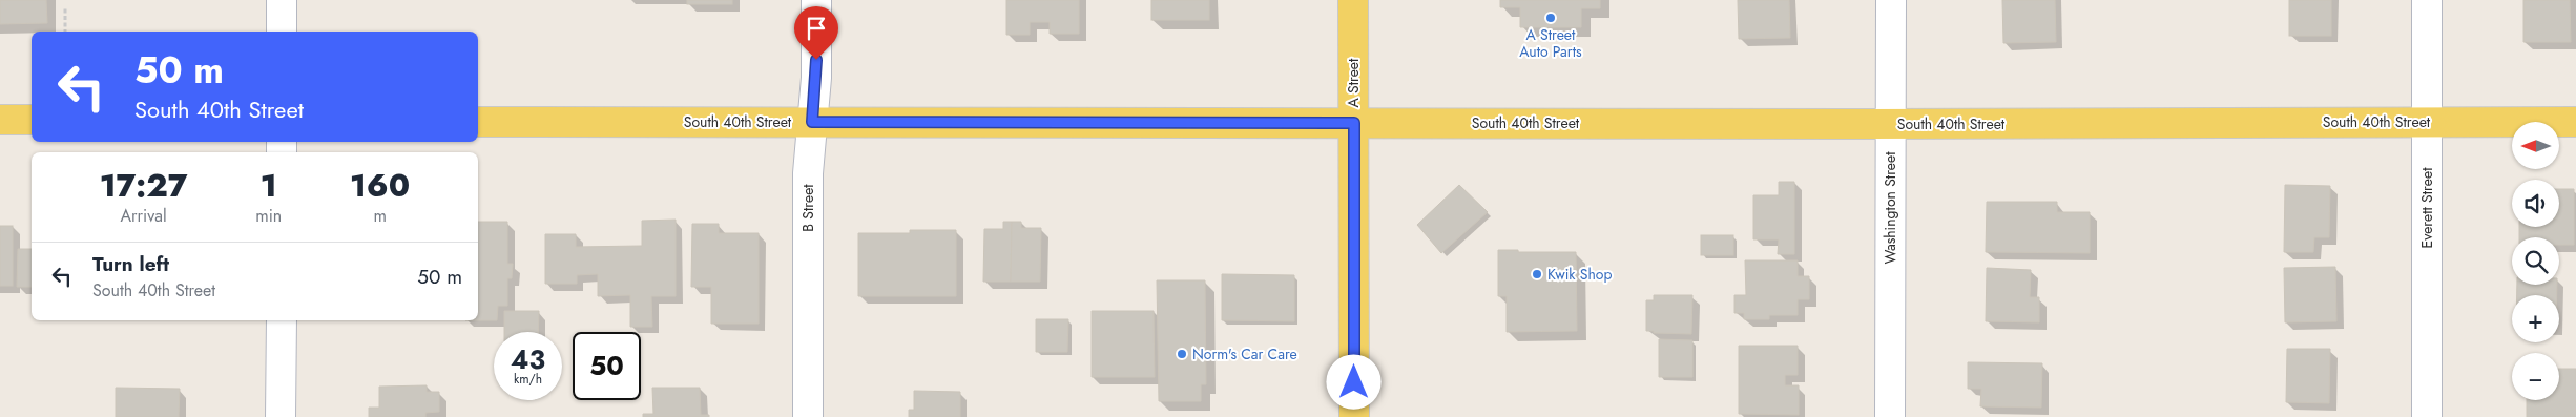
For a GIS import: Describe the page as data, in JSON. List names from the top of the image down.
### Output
{
  "streets": {
    "main road": ["A Street", "South 40th Street"],
    "street": ["B Street", "Washington Street", "Everett Street"]
  },
  "crossings": [
    ["A Street", "South 40th Street"],
    ["South 40th Street", "B Street"],
    ["South 40th Street", "Washington Street"],
    ["South 40th Street", "Everett Street"]
  ],
  "places": ["A Street Auto Parts", "Kwik Shop", "Norm's Car Care"],
  "north": "left",
  "page": {
    "turn": ["50 m", "South 40th Street"],
    "map_buttons": ["+", "−"],
    "eta": [
      "17:27",
      "Arrival",
      "1",
      "min",
      "160",
      "m"
    ],
    "list": [
      {
        "name": "Turn left",
        "note": "South 40th Street",
        "value": "50 m"
      }
    ],
    "speed": "43 km/h",
    "limit": "50"
  }
}
